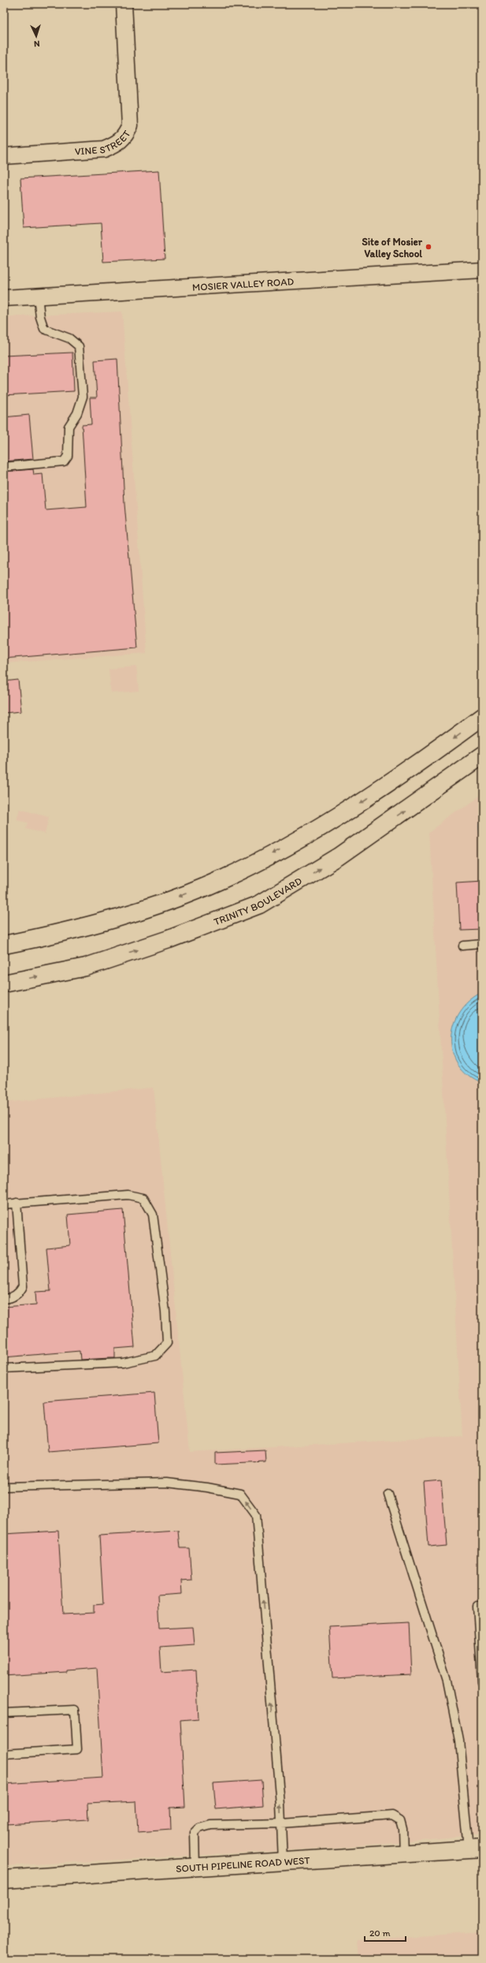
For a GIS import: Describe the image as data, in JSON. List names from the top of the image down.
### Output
{
  "streets": {
    "main road": ["TRINITY BOULEVARD", "SOUTH PIPELINE ROAD WEST"],
    "street": ["VINE STREET", "MOSIER VALLEY ROAD"]
  },
  "places": ["Site of Mosier Valley School"],
  "scale_bar": "20 m",
  "north": "bottom"
}
